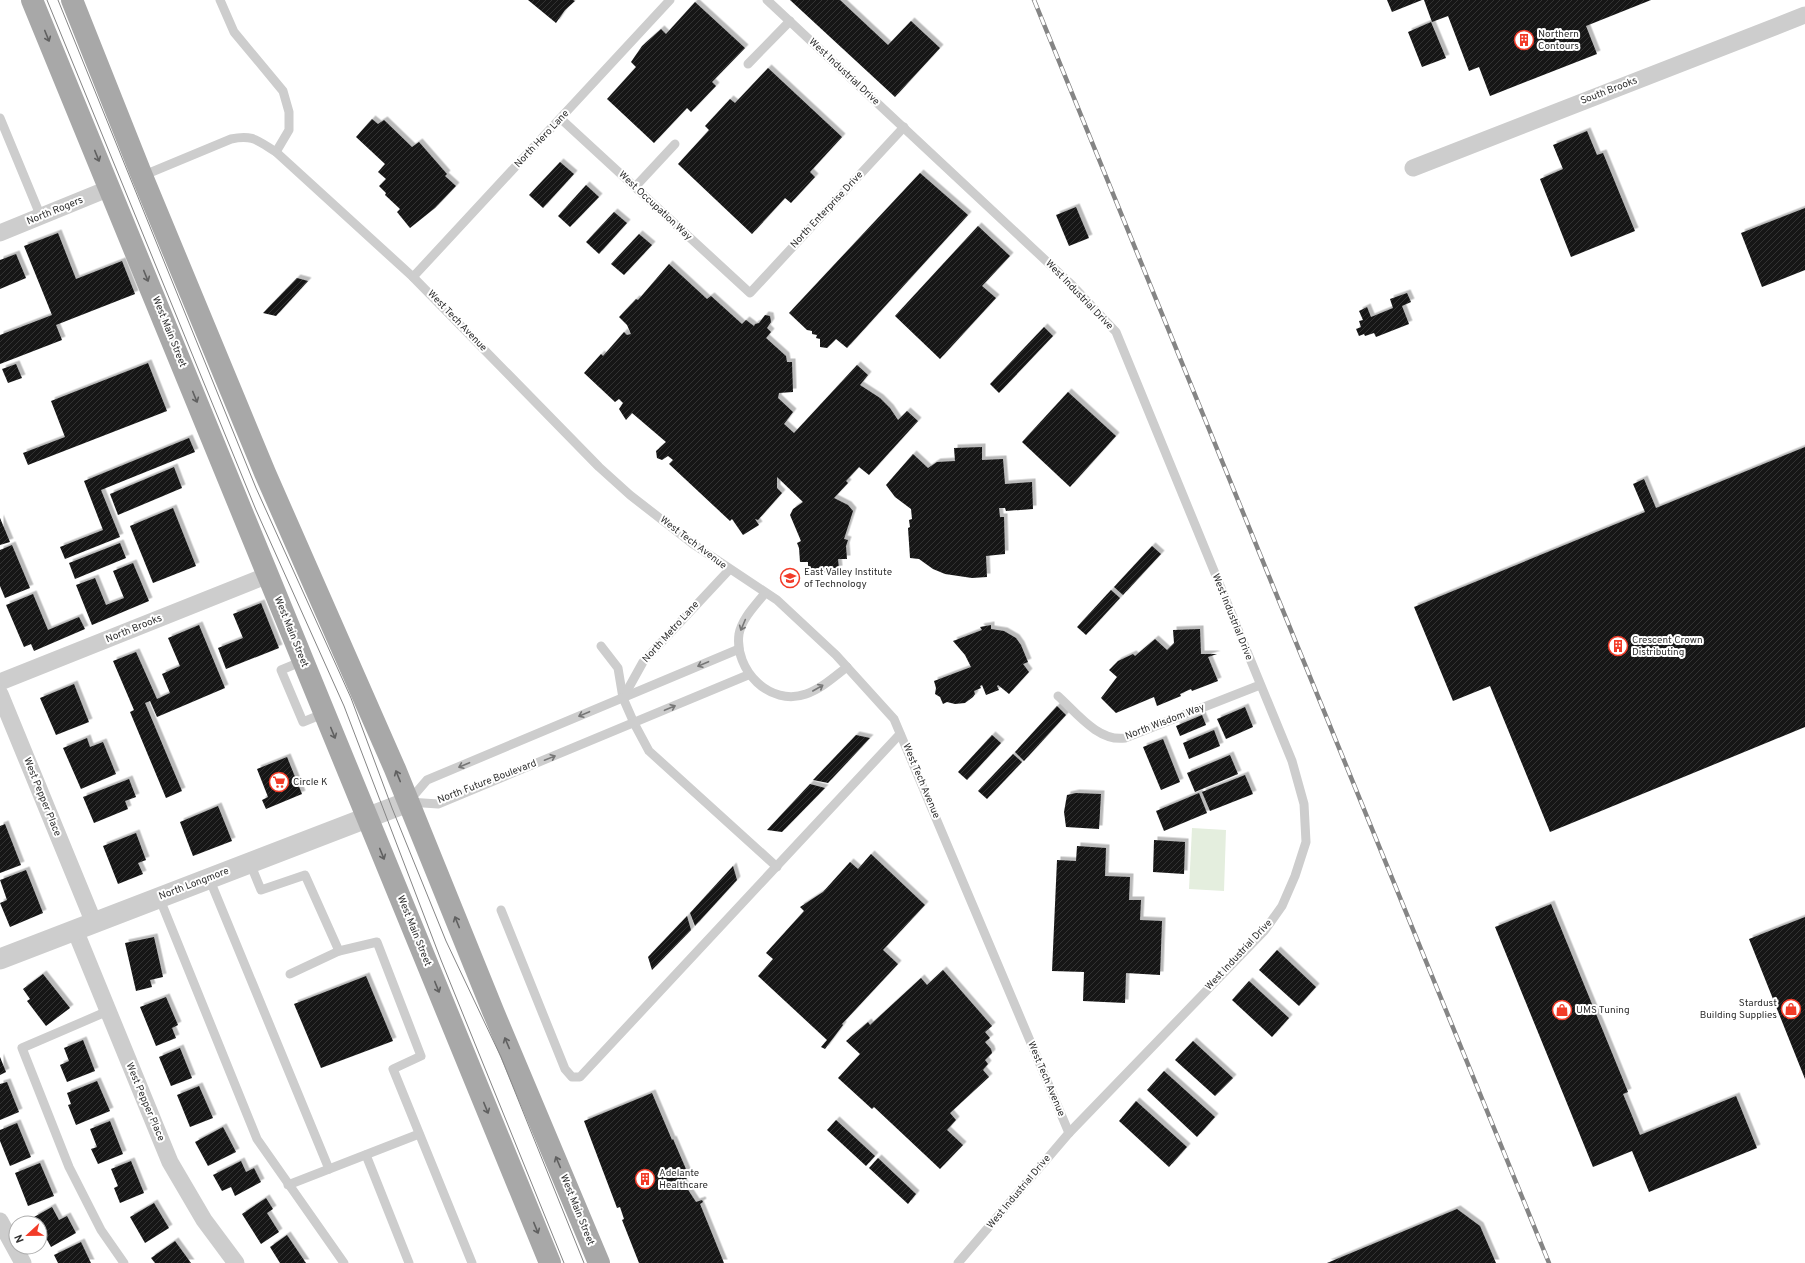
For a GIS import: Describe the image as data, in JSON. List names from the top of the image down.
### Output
{
  "streets": {
    "main road": ["West Main Street"],
    "street": [
      "South Brooks",
      "North Rogers",
      "North Brooks",
      "West Pepper Place",
      "North Longmore"
    ],
    "lane": [
      "West Industrial Drive",
      "North Hero Lane",
      "West Occupation Way",
      "North Enterprise Drive",
      "West Tech Avenue",
      "North Metro Lane",
      "North Wisdom Way",
      "North Future Boulevard"
    ]
  },
  "crossings": [
    ["West Industrial Drive", "North Enterprise Drive"],
    ["West Industrial Drive", "West Tech Avenue"],
    ["West Industrial Drive", "North Wisdom Way"],
    ["North Hero Lane", "West Occupation Way"],
    ["North Hero Lane", "West Tech Avenue"],
    ["West Occupation Way", "North Enterprise Drive"],
    ["North Rogers", "West Main Street"],
    ["West Tech Avenue", "West Main Street"],
    ["West Tech Avenue", "North Metro Lane"],
    ["West Main Street", "North Brooks"],
    ["West Main Street", "North Future Boulevard"],
    ["West Main Street", "North Longmore"],
    ["North Future Boulevard", "North Longmore"],
    ["West Pepper Place", "North Longmore"]
  ],
  "places": {
    "building": ["Northern Contours", "Crescent Crown Distributing", "Adelante Healthcare"],
    "school or university": ["East Valley Institute of Technology"],
    "supermarket": ["Circle K"],
    "shop": ["Stardust Building Supplies", "UMS Tuning"]
  },
  "north": "left"
}
